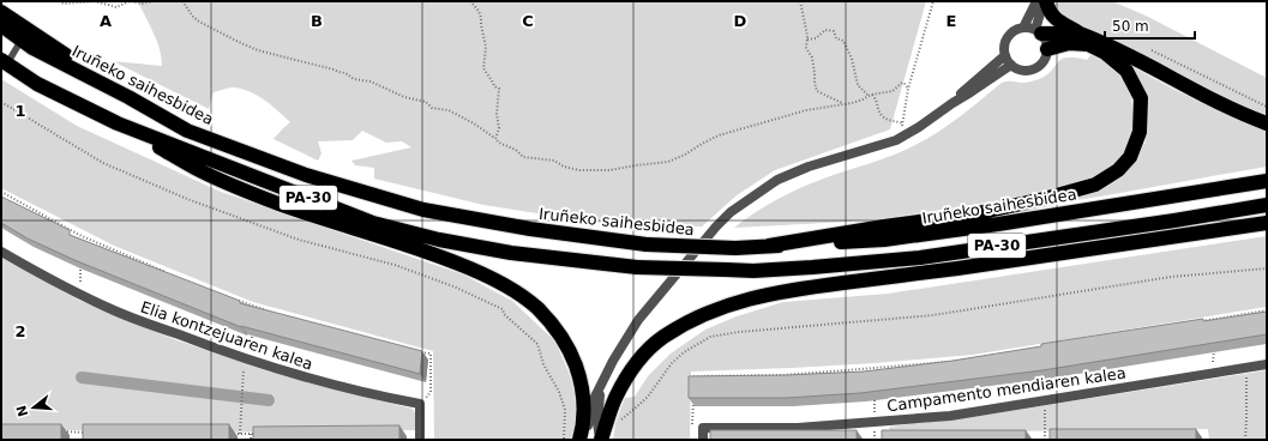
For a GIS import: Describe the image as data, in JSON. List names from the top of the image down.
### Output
{
  "streets": {
    "highway": ["Iruñeko saihesbidea", "PA-30"],
    "street": ["Elia kontzejuaren kalea", "Campamento mendiaren kalea"]
  },
  "scale_bar": "50 m",
  "north": "left",
  "grid": {
    "columns": [
      "A",
      "B",
      "C",
      "D",
      "E"
    ],
    "rows": ["1", "2"]
  }
}
